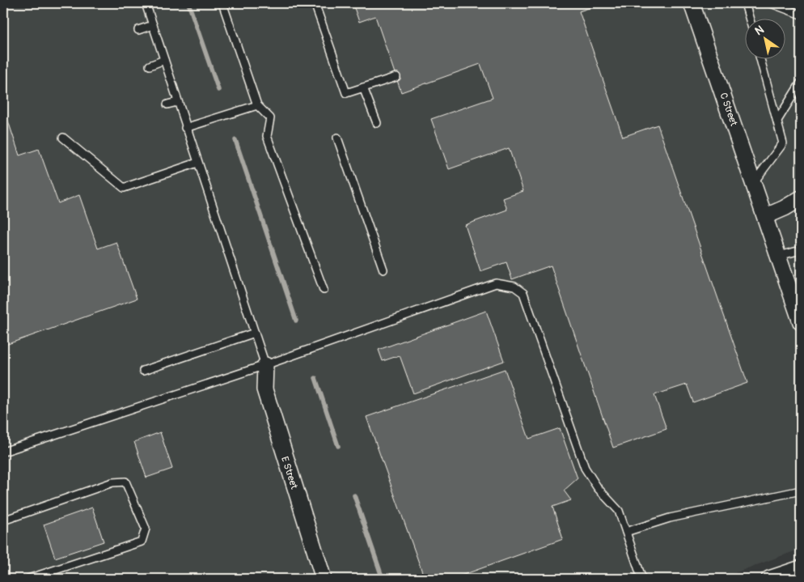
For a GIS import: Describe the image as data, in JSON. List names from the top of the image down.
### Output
{
  "streets": {
    "street": ["C Street", "E Street"]
  },
  "north": "top left"
}
